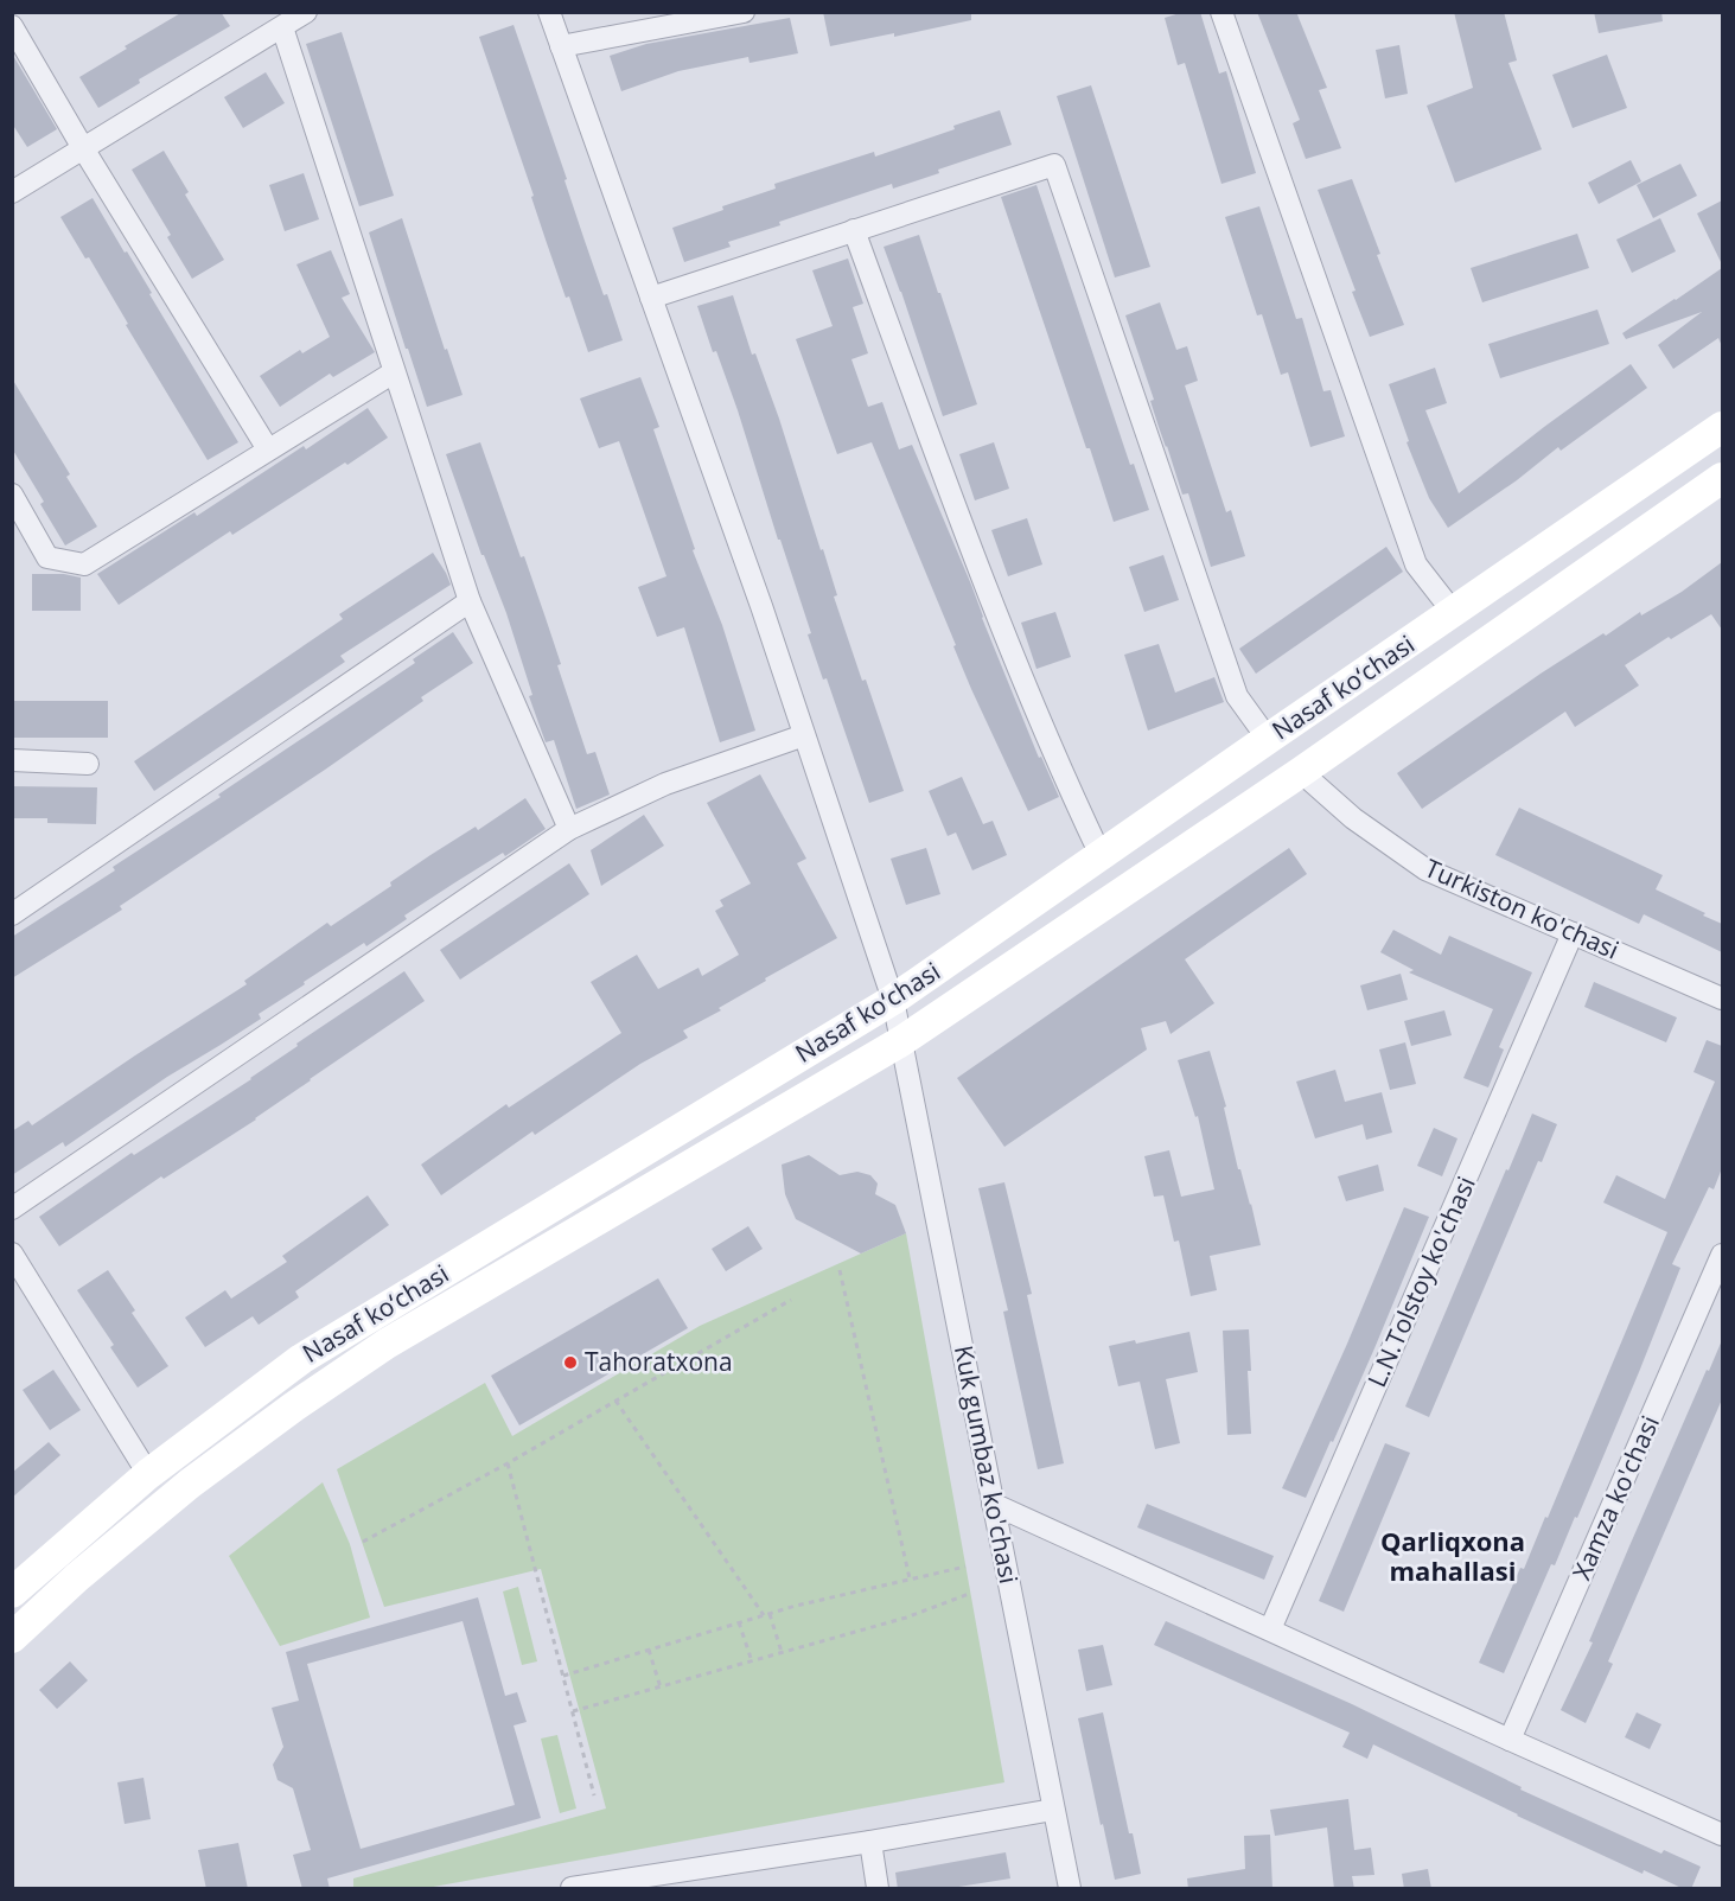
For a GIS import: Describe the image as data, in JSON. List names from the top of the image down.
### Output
{
  "streets": {
    "main road": ["Nasaf ko‘chasi"],
    "street": [
      "Turkiston ko'chasi",
      "L.N.Tolstoy ko'chasi",
      "Kuk gumbaz ko'chasi",
      "Xamza ko'chasi"
    ]
  },
  "crossings": [
    ["Nasaf ko‘chasi", "Turkiston ko'chasi"],
    ["Nasaf ko‘chasi", "Kuk gumbaz ko'chasi"],
    ["Turkiston ko'chasi", "L.N.Tolstoy ko'chasi"]
  ],
  "districts": ["Qarliqxona mahallasi"],
  "places": ["Tahoratxona"]
}
